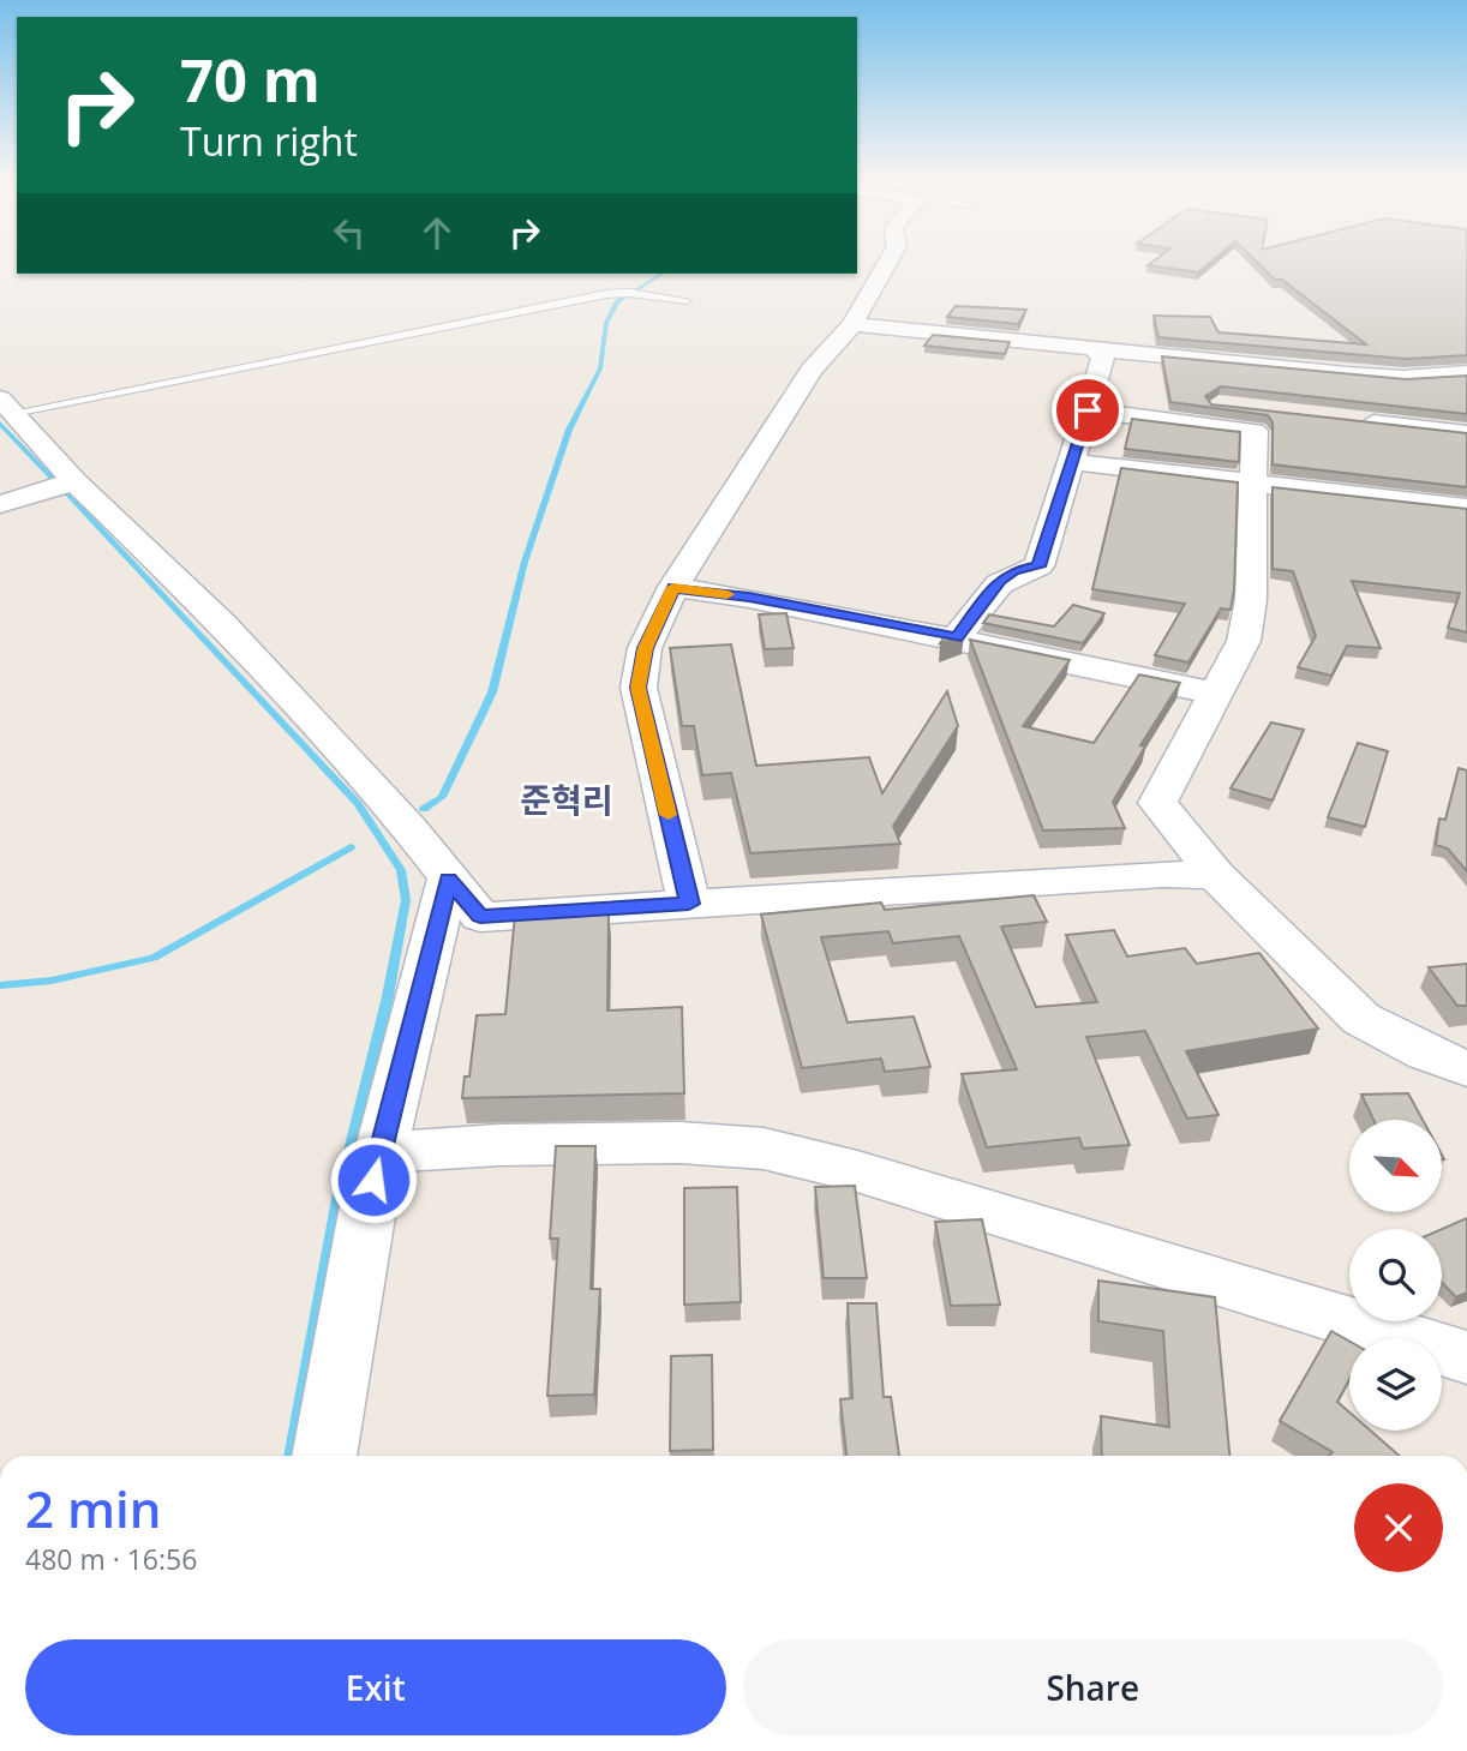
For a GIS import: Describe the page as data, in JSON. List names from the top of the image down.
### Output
{
  "districts": ["준혁리"],
  "north": "bottom right",
  "page": {
    "turn": ["70 m", "Turn right"],
    "heading": ["2 min", "480 m · 16:56"],
    "buttons": ["Exit", "Share"]
  }
}
